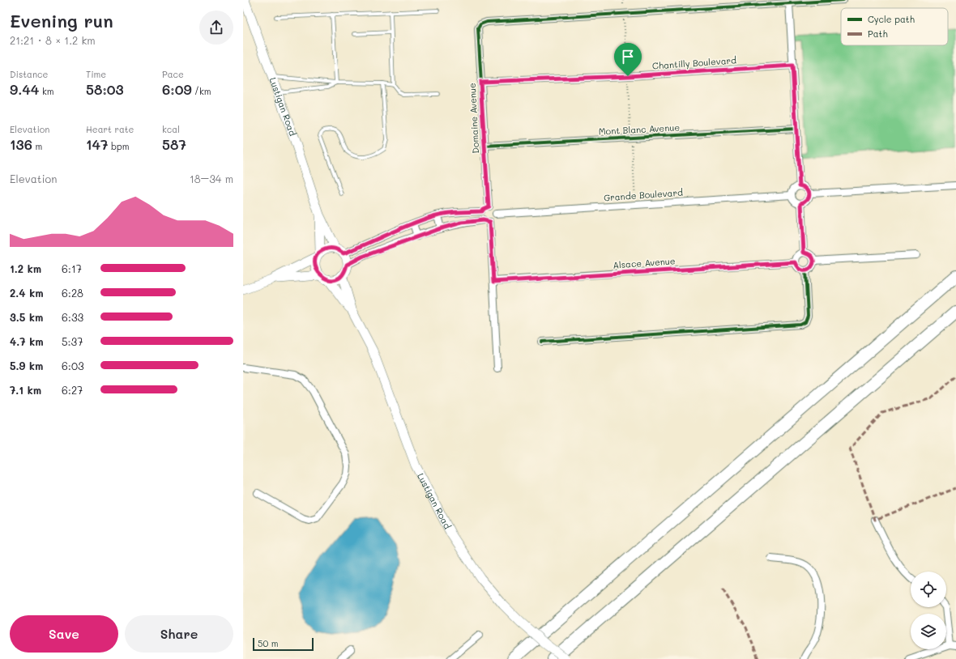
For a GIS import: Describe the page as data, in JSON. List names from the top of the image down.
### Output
{
  "streets": {
    "street": [
      "Chantilly Boulevard",
      "Lustigan Road",
      "Domaine Avenue",
      "Mont Blanc Avenue",
      "Grande Boulevard",
      "Alsace Avenue"
    ]
  },
  "crossings": [
    ["Chantilly Boulevard", "Domaine Avenue"],
    ["Domaine Avenue", "Mont Blanc Avenue"],
    ["Domaine Avenue", "Grande Boulevard"]
  ],
  "legend": ["Cycle path", "Path"],
  "scale_bar": "50 m",
  "page": {
    "heading": ["Evening run", "21:21 · 8 × 1.2 km"],
    "stats": [
      ["Distance", "9.44 km"],
      ["Time", "58:03"],
      ["Pace", "6:09 /km"],
      ["Elevation", "136 m"],
      ["Heart rate", "147 bpm"],
      ["kcal", "587"]
    ],
    "chart": ["Elevation", "18–34 m"],
    "list": [
      {
        "name": "1.2 km",
        "note": "6:17"
      },
      {
        "name": "2.4 km",
        "note": "6:28"
      },
      {
        "name": "3.5 km",
        "note": "6:33"
      },
      {
        "name": "4.7 km",
        "note": "5:37"
      },
      {
        "name": "5.9 km",
        "note": "6:03"
      },
      {
        "name": "7.1 km",
        "note": "6:27"
      }
    ],
    "buttons": ["Save", "Share"],
    "scale": "50 m"
  }
}
